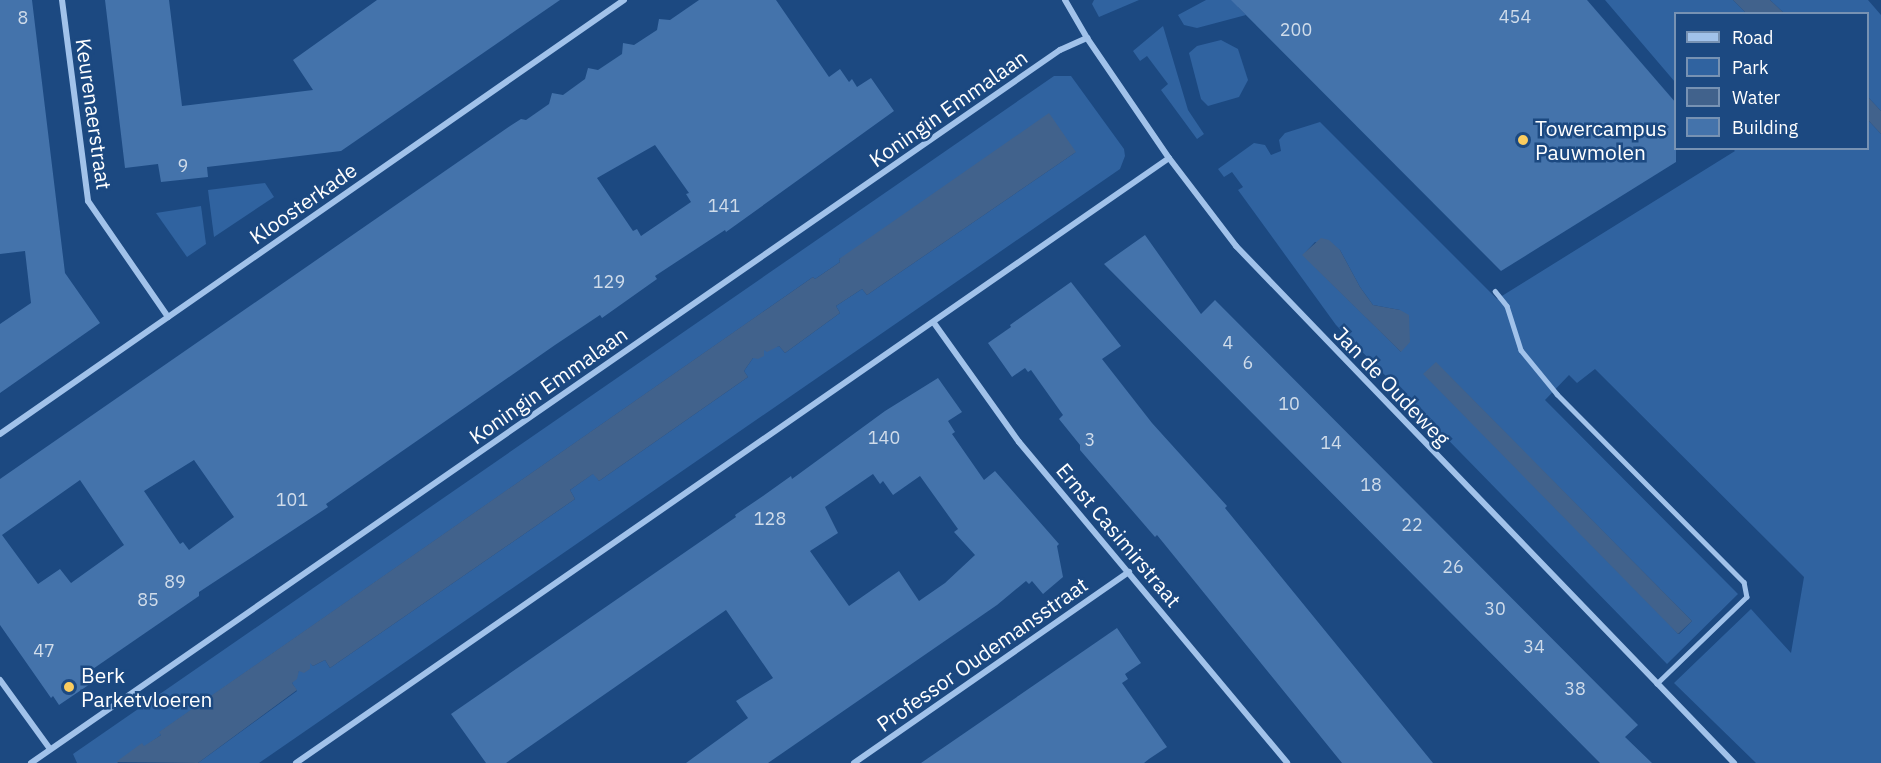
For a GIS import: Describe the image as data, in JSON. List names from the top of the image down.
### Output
{
  "streets": {
    "street": [
      "Koningin Emmalaan",
      "Keurenaerstraat",
      "Kloosterkade",
      "Jan de Oudeweg",
      "Ernst Casimirstraat",
      "Professor Oudemansstraat"
    ]
  },
  "crossings": [
    ["Koningin Emmalaan", "Jan de Oudeweg"],
    ["Keurenaerstraat", "Kloosterkade"],
    ["Ernst Casimirstraat", "Professor Oudemansstraat"]
  ],
  "places": ["Towercampus Pauwmolen", "Berk Parketvloeren"],
  "house_numbers": [
    "454",
    "8",
    "200",
    "9",
    "141",
    "129",
    "4",
    "6",
    "10",
    "140",
    "3",
    "14",
    "18",
    "101",
    "128",
    "22",
    "26",
    "89",
    "85",
    "30",
    "34",
    "47",
    "38"
  ],
  "legend": [
    "Road",
    "Park",
    "Water",
    "Building"
  ]
}
